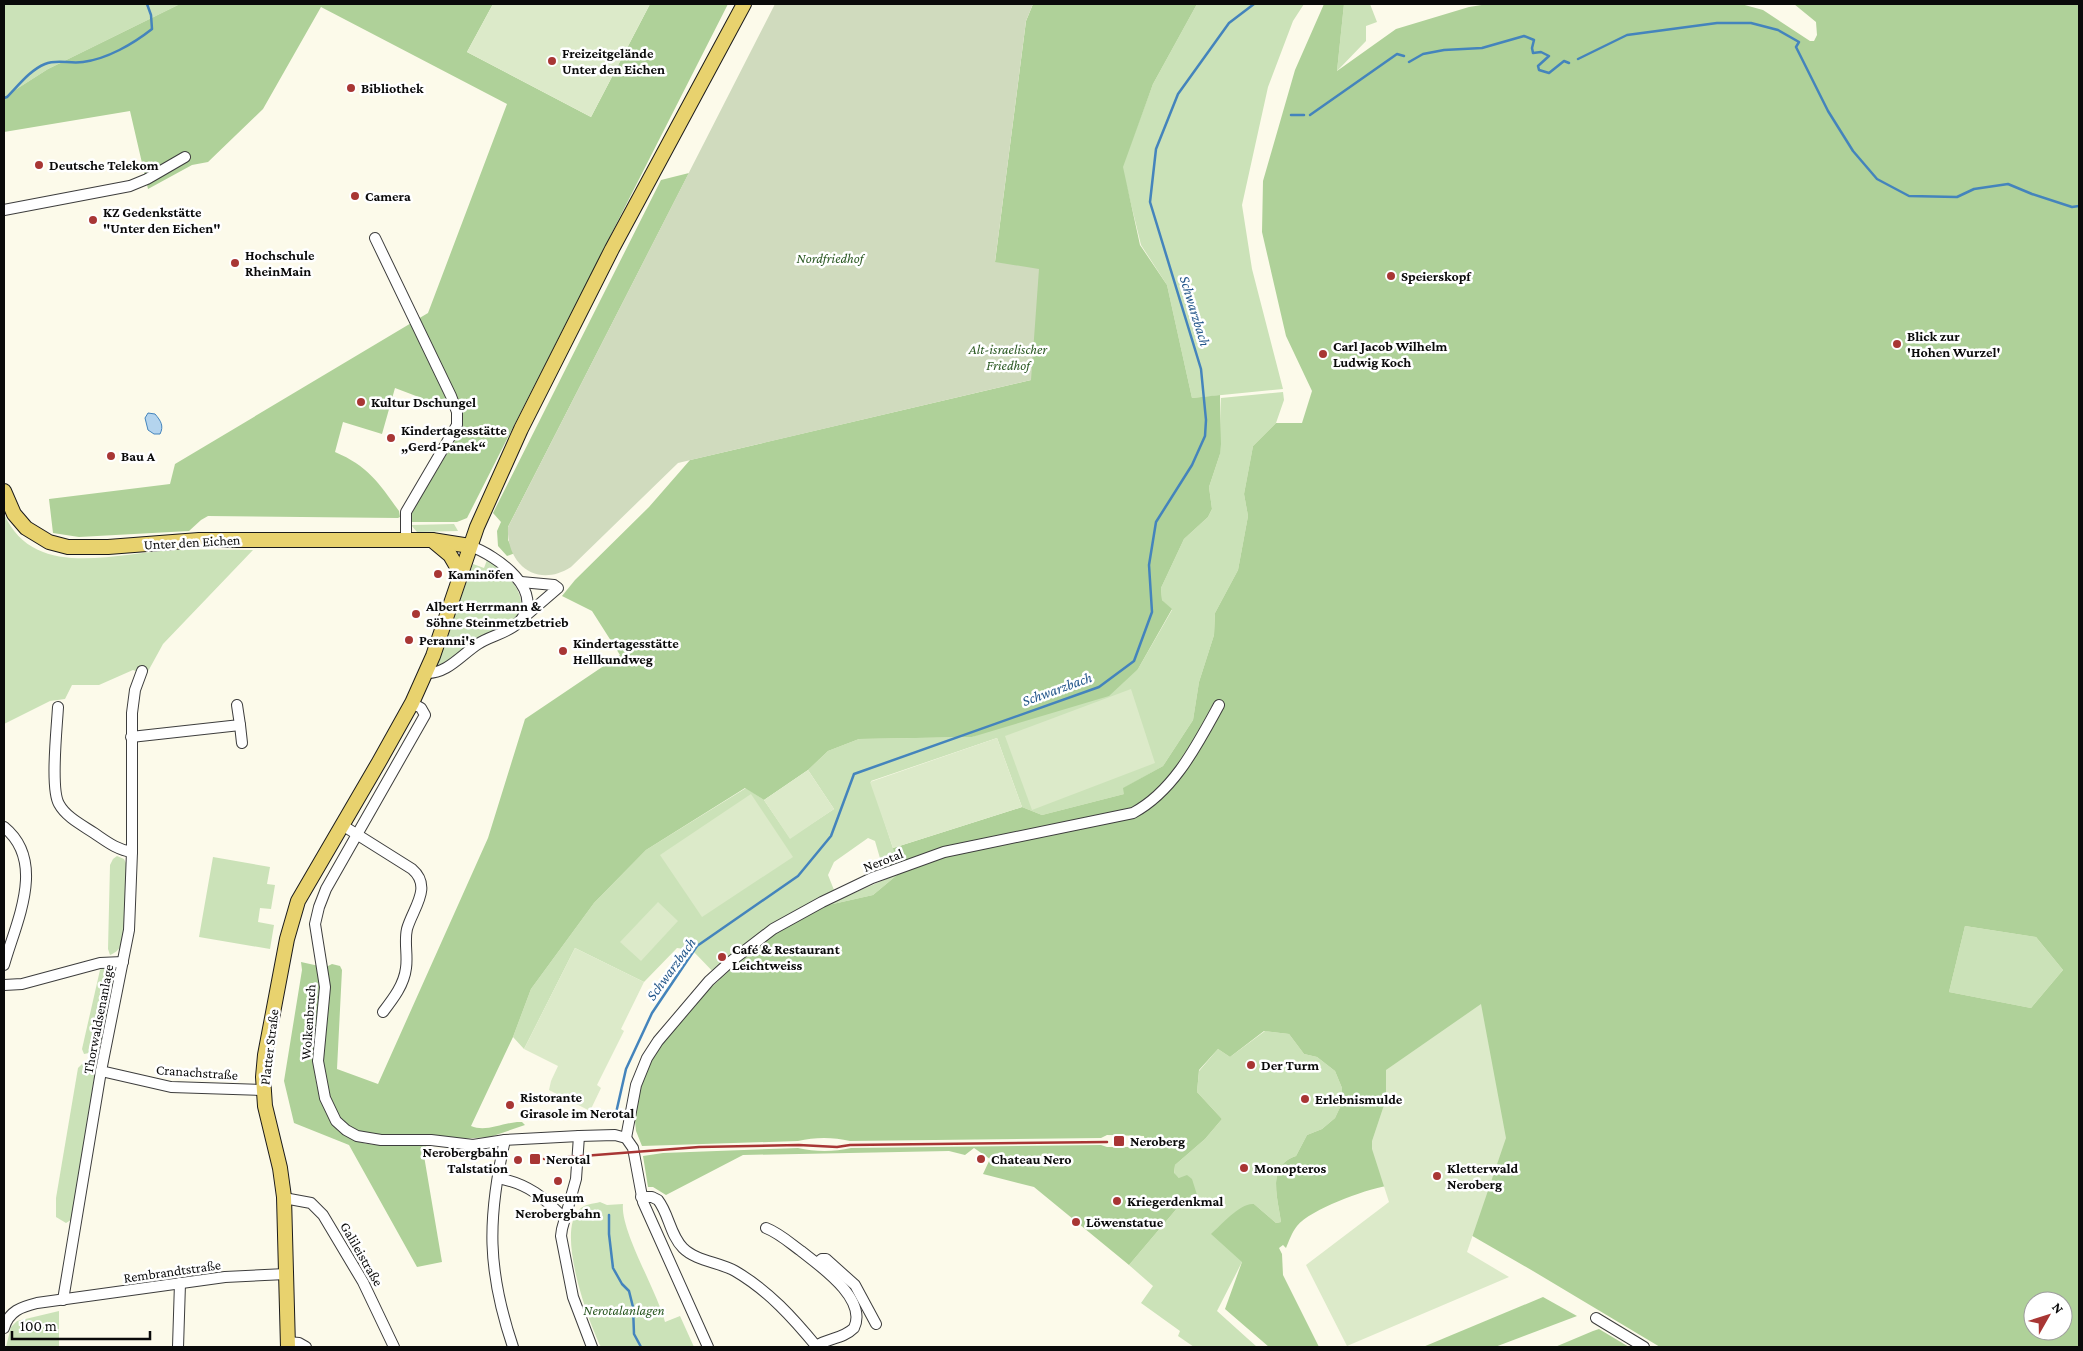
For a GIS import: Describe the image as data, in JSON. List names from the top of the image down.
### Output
{
  "streets": {
    "main road": ["Unter den Eichen", "Platter Straße"],
    "street": [
      "Nerotal",
      "Thorwaldsenanlage",
      "Wolkenbruch",
      "Cranachstraße",
      "Galileistraße",
      "Rembrandtstraße"
    ]
  },
  "crossings": [
    ["Unter den Eichen", "Platter Straße"],
    ["Thorwaldsenanlage", "Cranachstraße"],
    ["Thorwaldsenanlage", "Rembrandtstraße"],
    ["Platter Straße", "Cranachstraße"],
    ["Platter Straße", "Galileistraße"],
    ["Platter Straße", "Rembrandtstraße"]
  ],
  "water": ["Schwarzbach"],
  "parks": ["Nordfriedhof", "Alt-israelischer Friedhof", "Nerotalanlagen"],
  "places": {
    "other": [
      "Freizeitgelände Unter den Eichen",
      "Bibliothek",
      "Deutsche Telekom",
      "Camera",
      "KZ Gedenkstätte \"Unter den Eichen\"",
      "Hochschule RheinMain",
      "Speierskopf",
      "Blick zur 'Hohen Wurzel'",
      "Carl Jacob Wilhelm Ludwig Koch",
      "Kultur Dschungel",
      "Kindertagesstätte „Gerd-Panek“",
      "Bau A",
      "Kaminöfen",
      "Albert Herrmann & Söhne Steinmetzbetrieb",
      "Peranni's",
      "Kindertagesstätte Hellkundweg",
      "Café & Restaurant Leichtweiss",
      "Der Turm",
      "Erlebnismulde",
      "Ristorante Girasole im Nerotal",
      "Chateau Nero",
      "Nerobergbahn Talstation",
      "Monopteros",
      "Kletterwald Neroberg",
      "Museum Nerobergbahn",
      "Kriegerdenkmal",
      "Löwenstatue"
    ],
    "transit": ["Neroberg", "Nerotal"]
  },
  "scale_bar": "100 m",
  "north": "top right"
}
